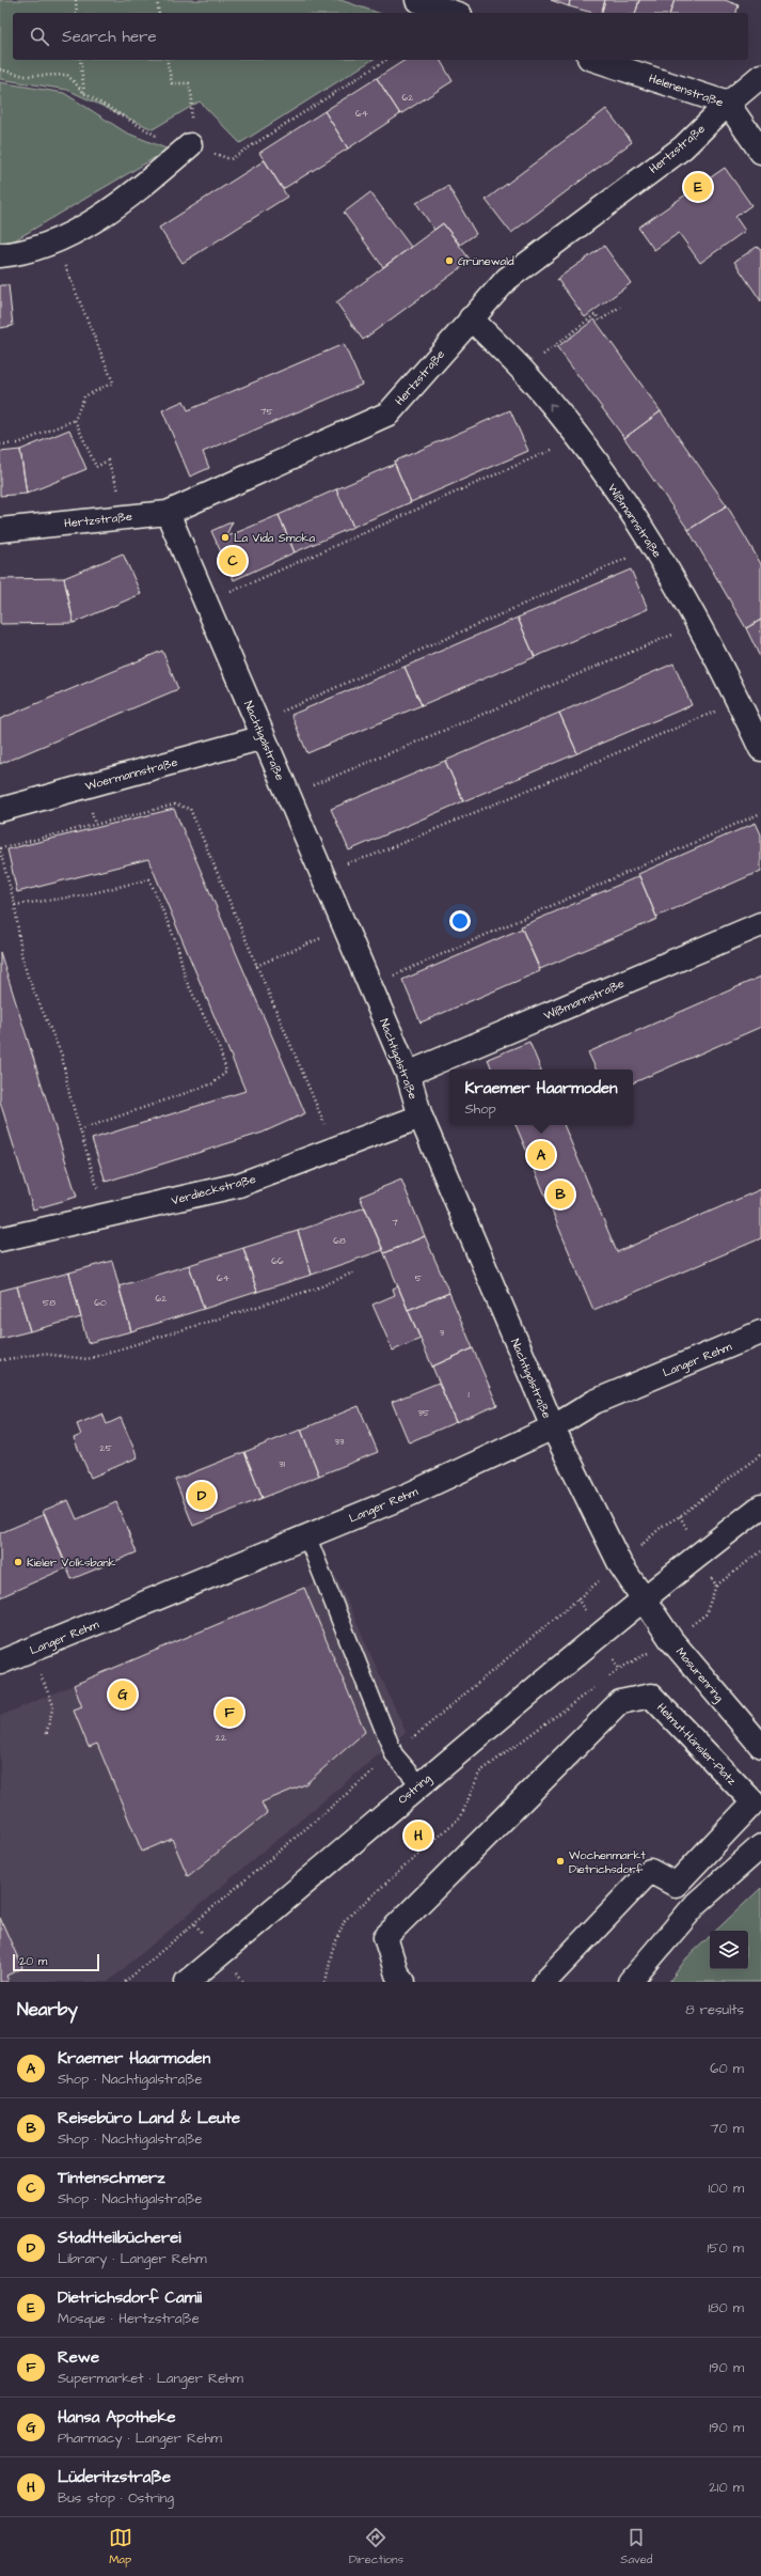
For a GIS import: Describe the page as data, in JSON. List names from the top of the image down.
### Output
{
  "streets": {
    "street": [
      "Helenenstraße",
      "Hertzstraße",
      "Wißmannstraße",
      "Nachtigalstraße",
      "Woermannstraße",
      "Verdieckstraße",
      "Langer Rehm",
      "Masurenring",
      "Helmut-Hänsler-Platz",
      "Ostring"
    ]
  },
  "crossings": [
    ["Helenenstraße", "Hertzstraße"],
    ["Hertzstraße", "Wißmannstraße"],
    ["Hertzstraße", "Nachtigalstraße"],
    ["Wißmannstraße", "Nachtigalstraße"],
    ["Nachtigalstraße", "Woermannstraße"],
    ["Nachtigalstraße", "Verdieckstraße"],
    ["Nachtigalstraße", "Langer Rehm"],
    ["Nachtigalstraße", "Masurenring"],
    ["Nachtigalstraße", "Ostring"],
    ["Masurenring", "Ostring"]
  ],
  "places": [
    "Grünewald",
    "La Vida Smoka",
    "Kieler Volksbank",
    "Wochenmarkt Dietrichsdorf"
  ],
  "house_numbers": [
    "62",
    "64",
    "75",
    "7",
    "68",
    "66",
    "64",
    "5",
    "62",
    "58",
    "60",
    "3",
    "1",
    "35",
    "33",
    "25",
    "31",
    "22"
  ],
  "scale_bar": "20 m",
  "page": {
    "search": "Search here",
    "pins": [
      "E",
      "C",
      "A",
      "B",
      "D",
      "G",
      "F",
      "H"
    ],
    "popup": ["Kraemer Haarmoden", "Shop"],
    "scale": "20 m",
    "heading": ["Nearby", "8 results"],
    "list": [
      {
        "mark": "A",
        "name": "Kraemer Haarmoden",
        "note": "Shop · Nachtigalstraße",
        "value": "60 m"
      },
      {
        "mark": "B",
        "name": "Reisebüro Land & Leute",
        "note": "Shop · Nachtigalstraße",
        "value": "70 m"
      },
      {
        "mark": "C",
        "name": "Tintenschmerz",
        "note": "Shop · Nachtigalstraße",
        "value": "100 m"
      },
      {
        "mark": "D",
        "name": "Stadtteilbücherei",
        "note": "Library · Langer Rehm",
        "value": "150 m"
      },
      {
        "mark": "E",
        "name": "Dietrichsdorf Camii",
        "note": "Mosque · Hertzstraße",
        "value": "180 m"
      },
      {
        "mark": "F",
        "name": "Rewe",
        "note": "Supermarket · Langer Rehm",
        "value": "190 m"
      },
      {
        "mark": "G",
        "name": "Hansa Apotheke",
        "note": "Pharmacy · Langer Rehm",
        "value": "190 m"
      },
      {
        "mark": "H",
        "name": "Lüderitzstraße",
        "note": "Bus stop · Ostring",
        "value": "210 m"
      }
    ],
    "nav": ["Map", "Directions", "Saved"]
  }
}
